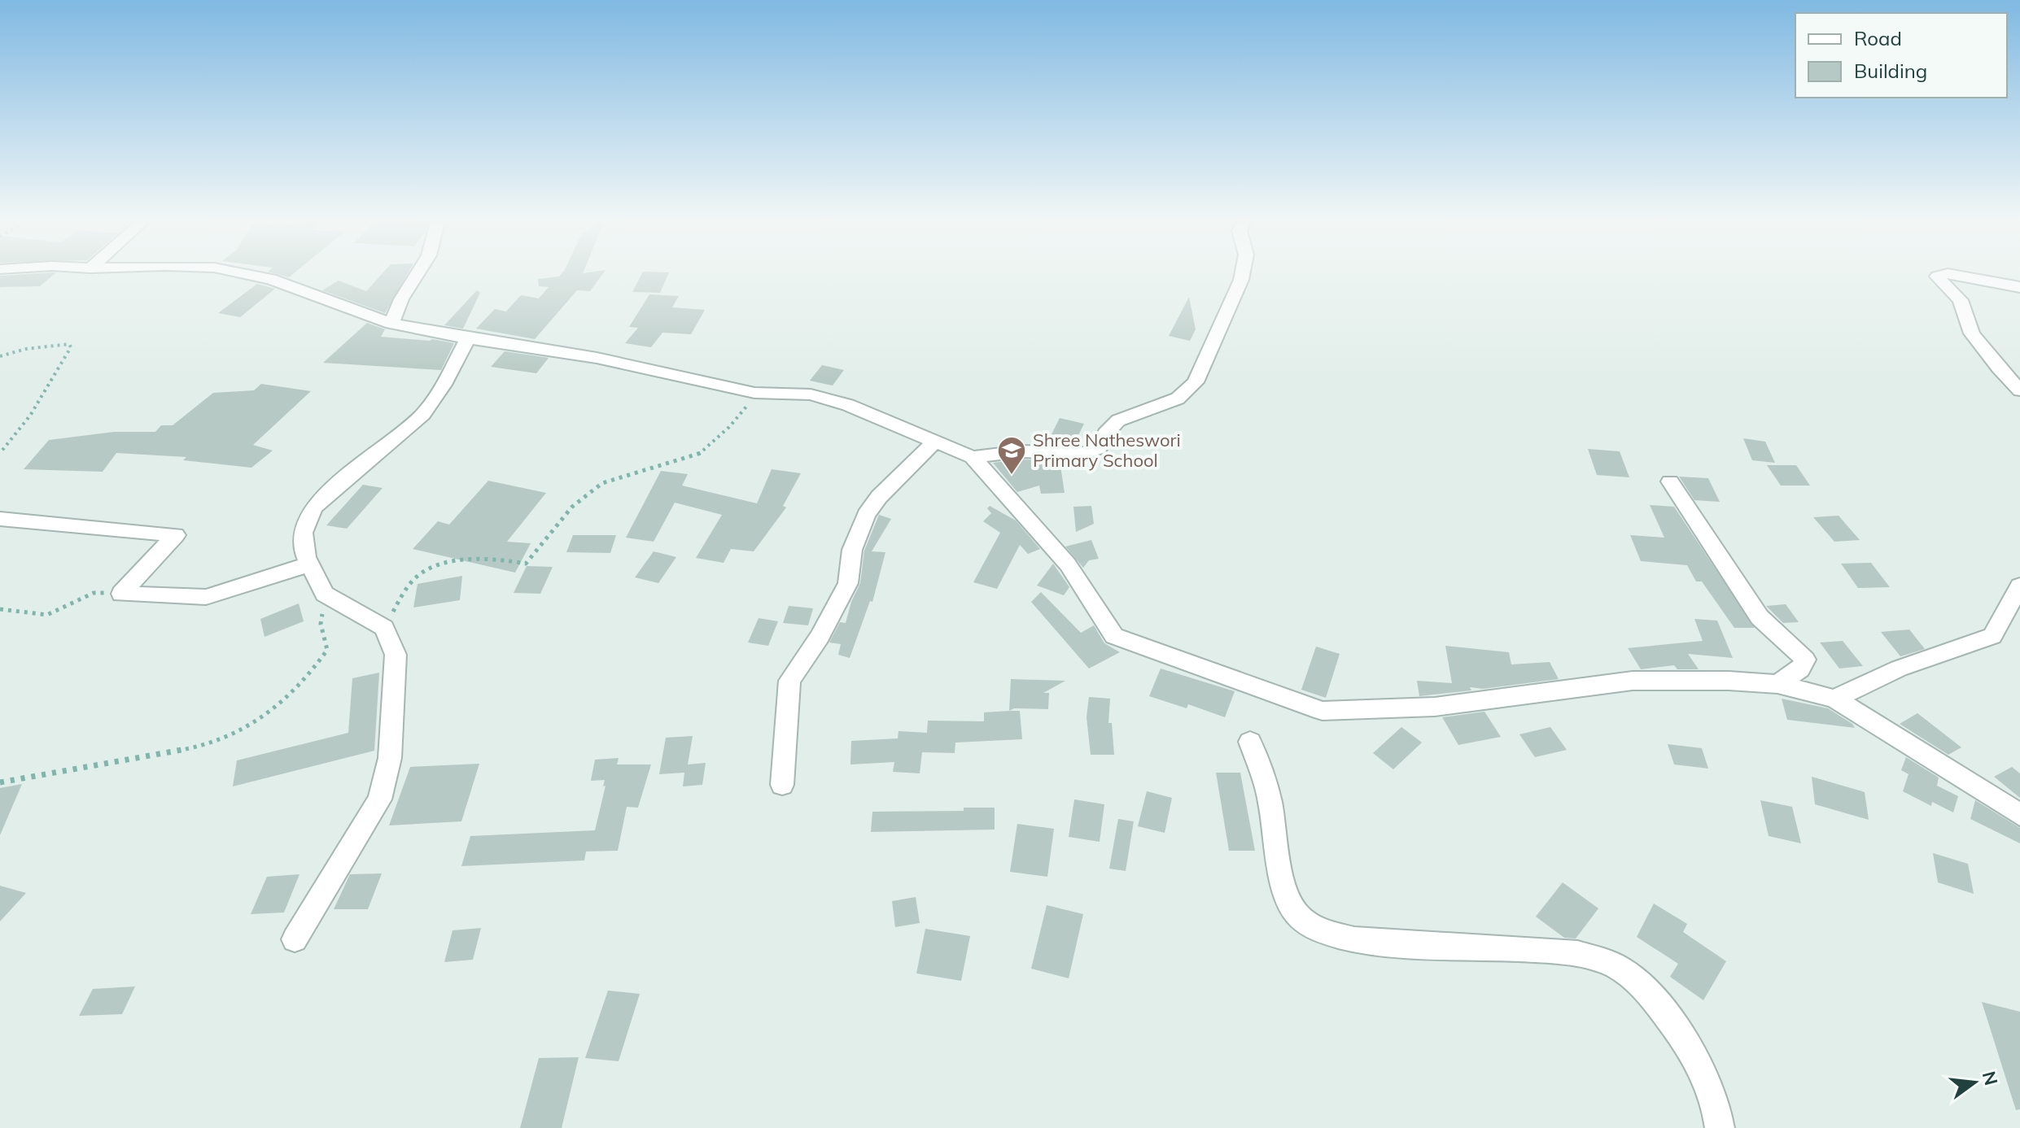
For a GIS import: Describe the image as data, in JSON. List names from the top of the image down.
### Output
{
  "places": {
    "school or university": ["Shree Natheswori Primary School"]
  },
  "legend": ["Road", "Building"],
  "north": "right"
}
